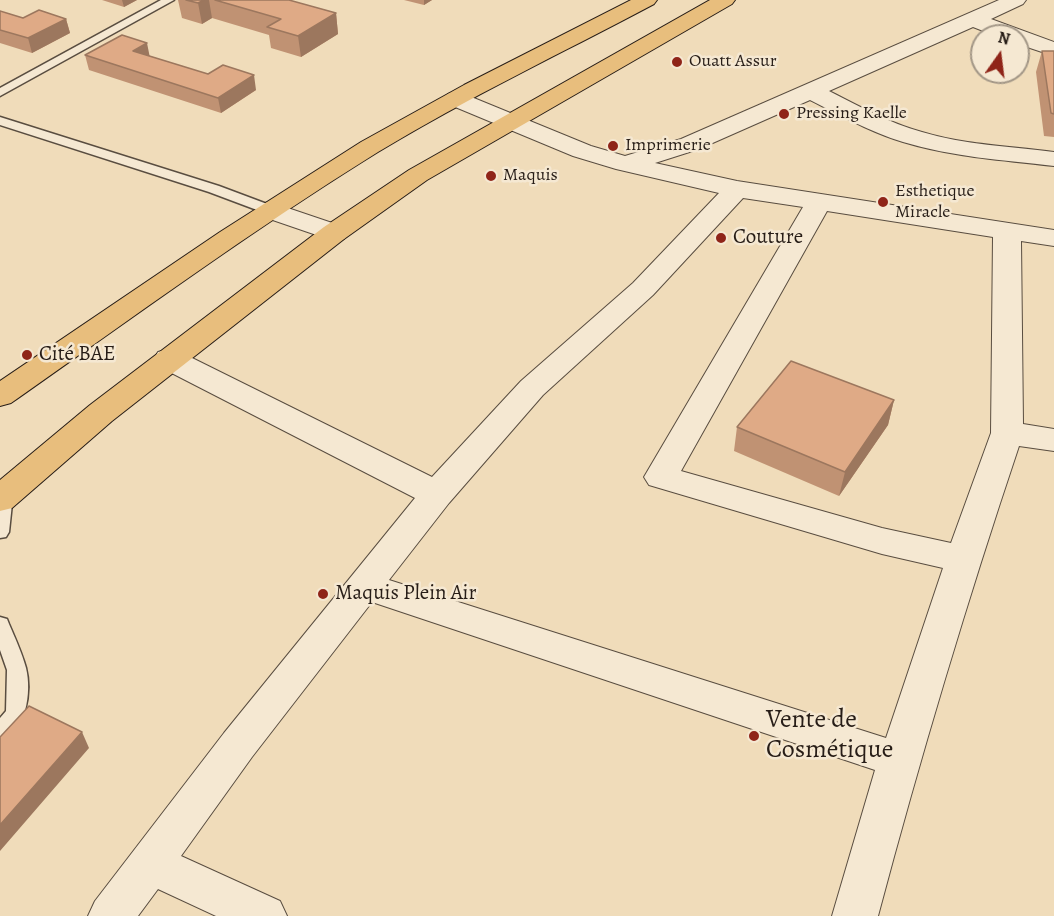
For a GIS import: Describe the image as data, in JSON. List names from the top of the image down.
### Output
{
  "places": [
    "Ouatt Assur",
    "Pressing Kaelle",
    "Imprimerie",
    "Maquis",
    "Esthetique Miracle",
    "Couture",
    "Cité BAE",
    "Maquis Plein Air",
    "Vente de Cosmétique"
  ],
  "north": "top"
}
